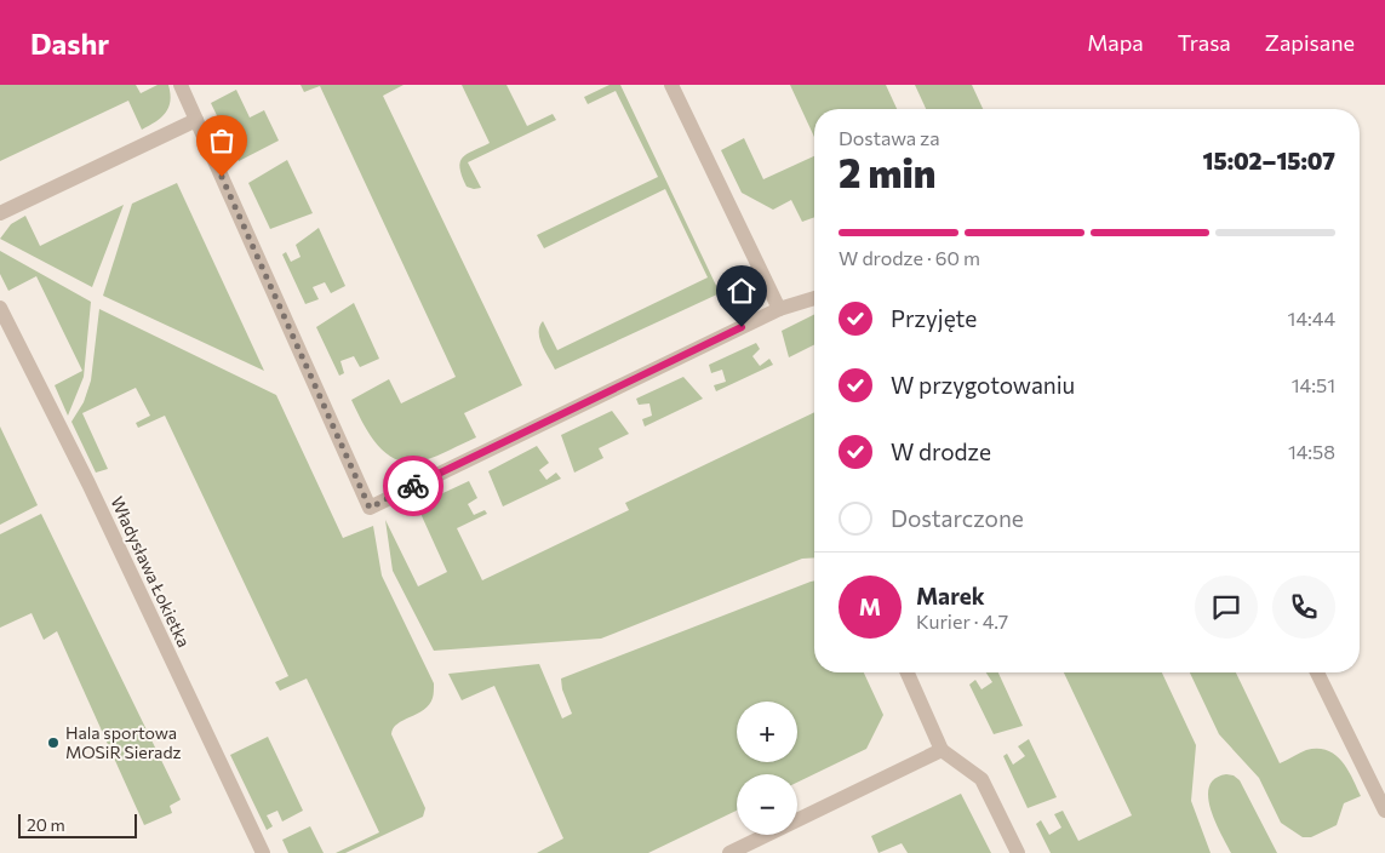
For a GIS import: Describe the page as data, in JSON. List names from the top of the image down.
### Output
{
  "streets": {
    "street": ["Władysława Łokietka"]
  },
  "places": ["Hala sportowa MOSiR Sieradz"],
  "scale_bar": "20 m",
  "page": {
    "header": "Dashr",
    "nav": ["Mapa", "Trasa", "Zapisane"],
    "heading": ["2 min", "Dostawa za", "15:02–15:07"],
    "panel": ["Marek", "Kurier · 4.7"],
    "bar": "W drodze · 60 m",
    "list": [
      ["Przyjęte", "14:44"],
      ["W przygotowaniu", "14:51"],
      ["W drodze", "14:58"],
      "Dostarczone"
    ],
    "round": "M",
    "map_buttons": ["+", "−"],
    "scale": "20 m"
  }
}
